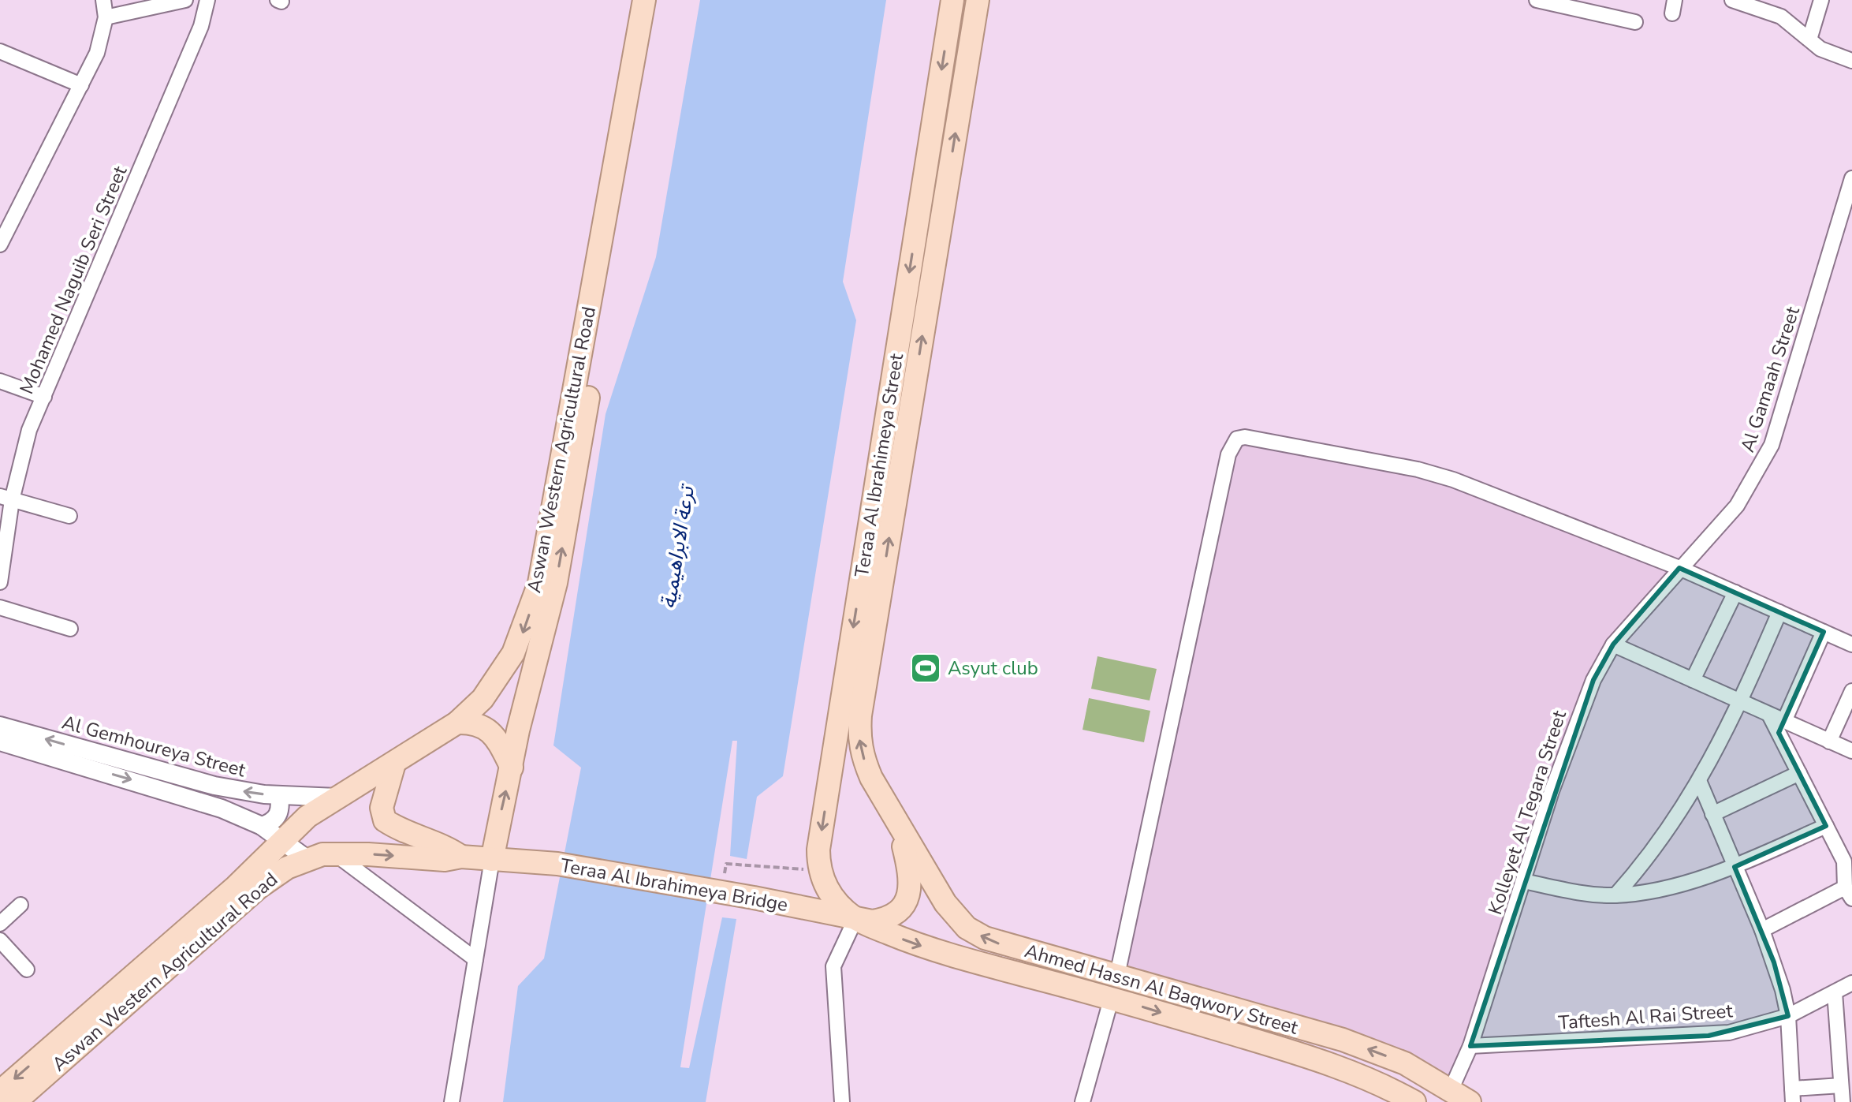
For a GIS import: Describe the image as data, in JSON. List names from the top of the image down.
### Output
{
  "streets": {
    "main road": [
      "Aswan Western Agricultural Road",
      "Teraa Al Ibrahimeya Street",
      "Teraa Al Ibrahimeya Bridge",
      "Ahmed Hassn Al Baqwory Street"
    ],
    "street": [
      "Mohamed Naguib Seri Street",
      "Al Gamaah Street",
      "Al Gemhoureya Street",
      "Kolleyet Al Tegara Street",
      "Taftesh Al Rai Street"
    ]
  },
  "crossings": [
    ["Al Gamaah Street", "Kolleyet Al Tegara Street"],
    ["Aswan Western Agricultural Road", "Al Gemhoureya Street"],
    ["Aswan Western Agricultural Road", "Teraa Al Ibrahimeya Bridge"],
    ["Teraa Al Ibrahimeya Street", "Teraa Al Ibrahimeya Bridge"],
    ["Teraa Al Ibrahimeya Street", "Ahmed Hassn Al Baqwory Street"],
    ["Kolleyet Al Tegara Street", "Ahmed Hassn Al Baqwory Street"],
    ["Kolleyet Al Tegara Street", "Taftesh Al Rai Street"],
    ["Teraa Al Ibrahimeya Bridge", "Ahmed Hassn Al Baqwory Street"]
  ],
  "water": ["ترعة الابراهيمية"],
  "places": {
    "sports": ["Asyut club"]
  }
}
